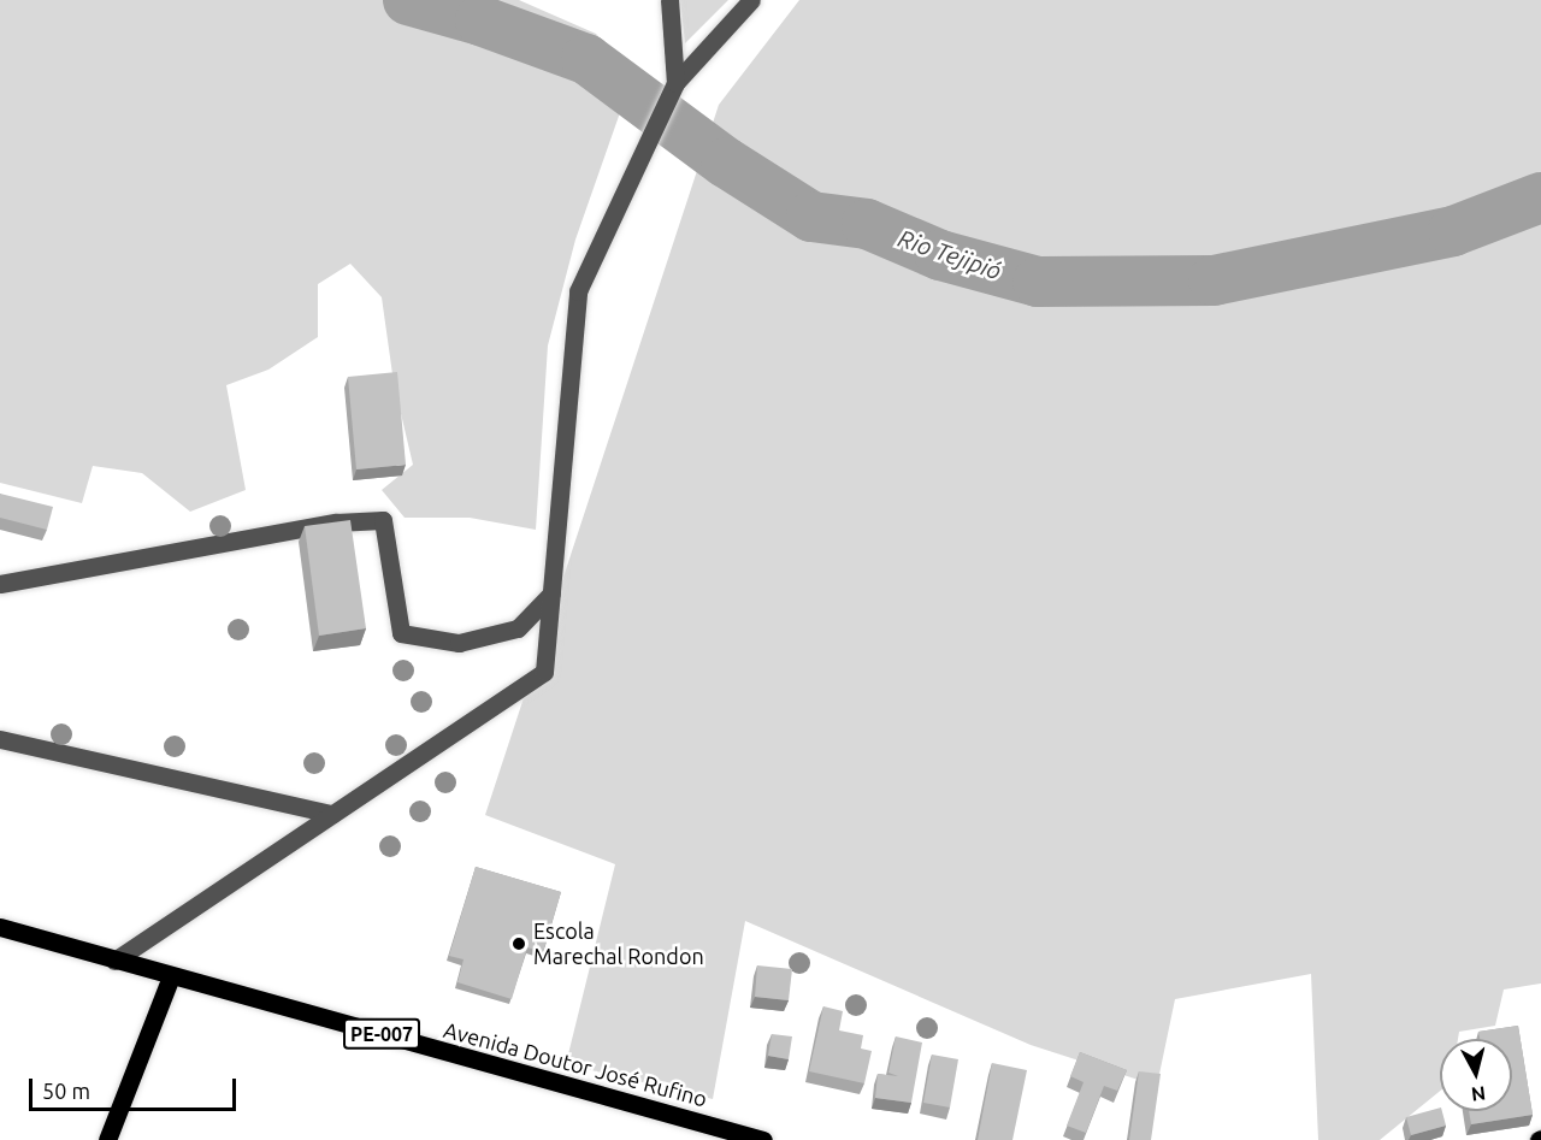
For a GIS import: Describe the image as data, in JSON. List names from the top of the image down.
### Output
{
  "streets": {
    "main road": ["PE-007", "Avenida Doutor José Rufino"]
  },
  "water": ["Rio Tejipió"],
  "places": ["Escola Marechal Rondon"],
  "scale_bar": "50 m",
  "north": "bottom"
}
